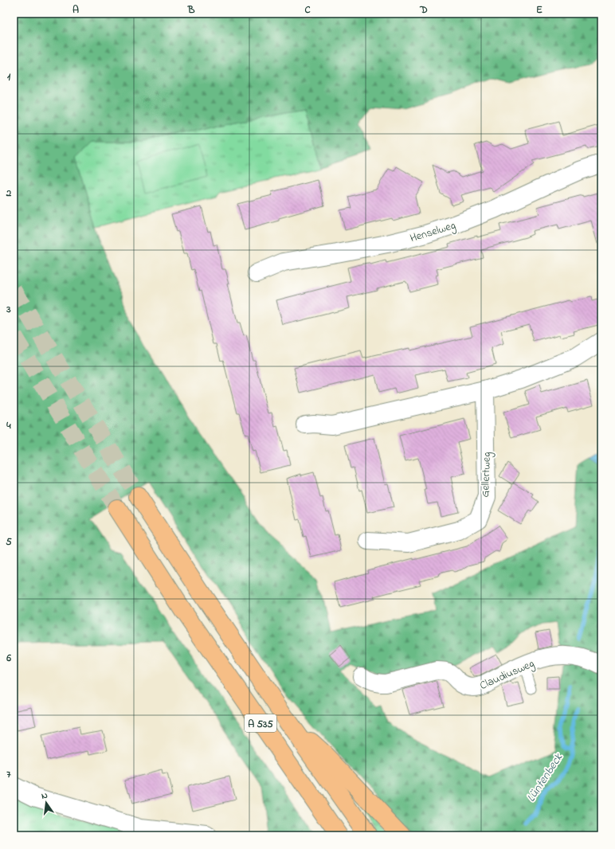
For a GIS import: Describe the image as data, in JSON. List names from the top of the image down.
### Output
{
  "streets": {
    "highway": ["A 535"],
    "street": ["Henselweg", "Gellertweg", "Claudiusweg"]
  },
  "water": ["Lüntenbeck"],
  "north": "top",
  "grid": {
    "columns": [
      "A",
      "B",
      "C",
      "D",
      "E"
    ],
    "rows": [
      "1",
      "2",
      "3",
      "4",
      "5",
      "6",
      "7"
    ]
  }
}
